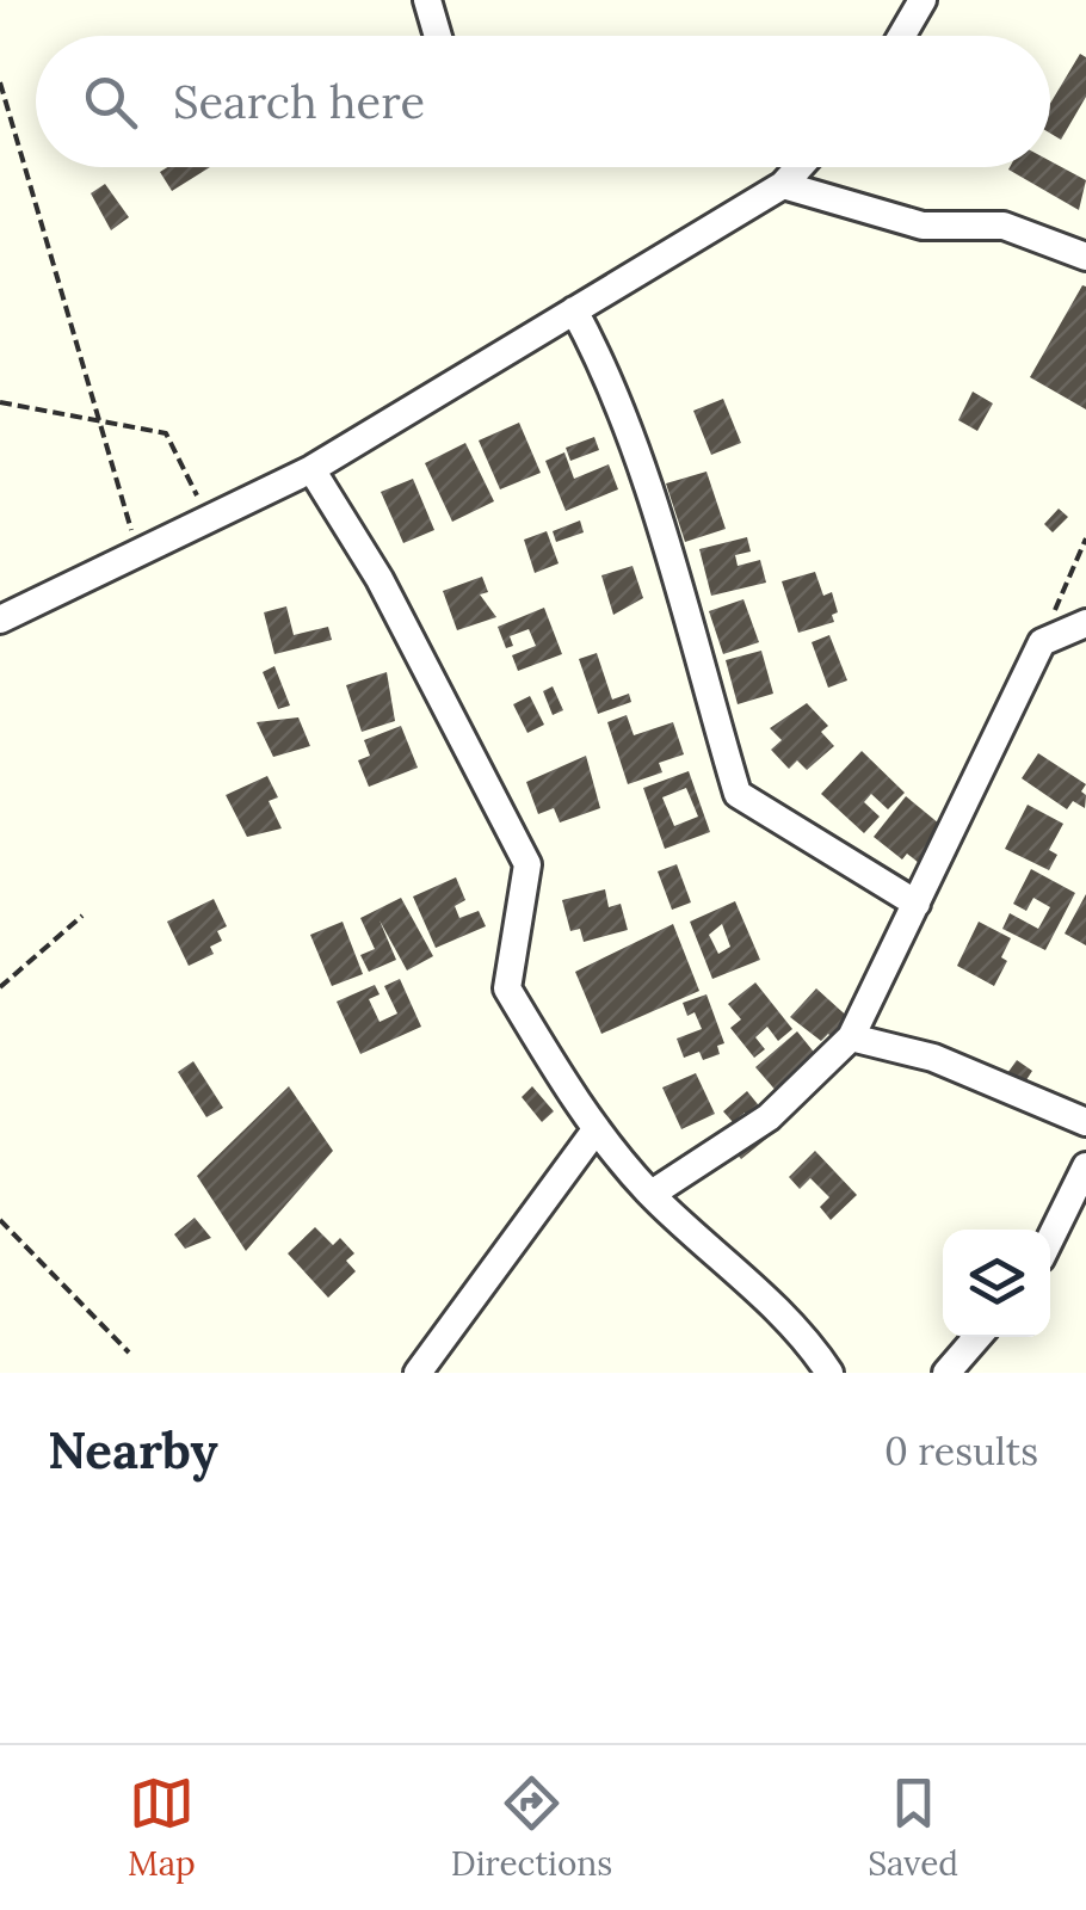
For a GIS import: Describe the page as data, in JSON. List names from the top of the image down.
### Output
{
  "page": {
    "search": "Search here",
    "heading": ["Nearby", "0 results"],
    "nav": ["Map", "Directions", "Saved"]
  }
}
